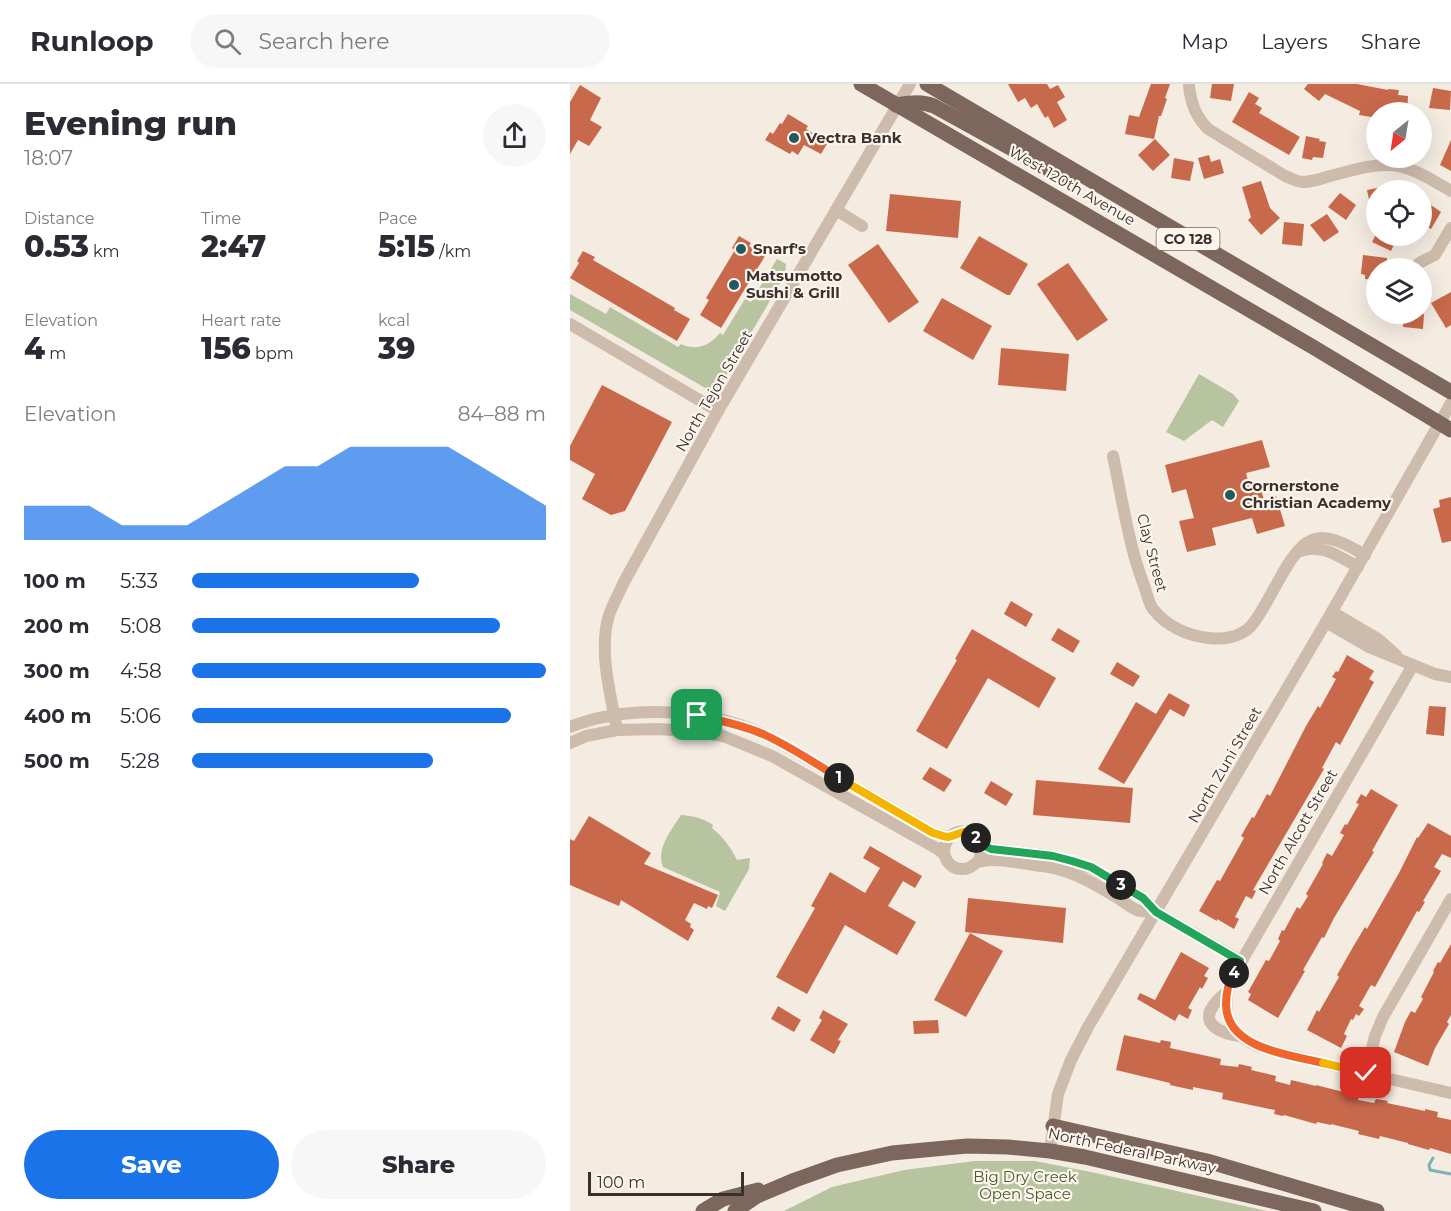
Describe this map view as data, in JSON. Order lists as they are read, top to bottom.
{
  "streets": {
    "main road": ["West 120th Avenue", "CO 128", "North Federal Parkway"],
    "street": [
      "North Tejon Street",
      "Clay Street",
      "North Zuni Street",
      "North Alcott Street"
    ]
  },
  "crossings": [
    ["West 120th Avenue", "North Tejon Street"],
    ["West 120th Avenue", "North Zuni Street"],
    ["Clay Street", "North Zuni Street"],
    ["North Zuni Street", "North Federal Parkway"]
  ],
  "parks": ["Big Dry Creek Open Space"],
  "places": [
    "Vectra Bank",
    "Snarf's",
    "Matsumotto Sushi & Grill",
    "Cornerstone Christian Academy"
  ],
  "scale_bar": "100 m",
  "north": "bottom left",
  "page": {
    "header": "Runloop",
    "search": "Search here",
    "nav": ["Map", "Layers", "Share"],
    "heading": ["Evening run", "18:07"],
    "stats": [
      ["Distance", "0.53 km"],
      ["Time", "2:47"],
      ["Pace", "5:15 /km"],
      ["Elevation", "4 m"],
      ["Heart rate", "156 bpm"],
      ["kcal", "39"]
    ],
    "chart": ["Elevation", "84–88 m"],
    "list": [
      {
        "name": "100 m",
        "note": "5:33"
      },
      {
        "name": "200 m",
        "note": "5:08"
      },
      {
        "name": "300 m",
        "note": "4:58"
      },
      {
        "name": "400 m",
        "note": "5:06"
      },
      {
        "name": "500 m",
        "note": "5:28"
      }
    ],
    "pins": [
      "1",
      "2",
      "3",
      "4"
    ],
    "buttons": ["Save", "Share"],
    "scale": "100 m"
  }
}
